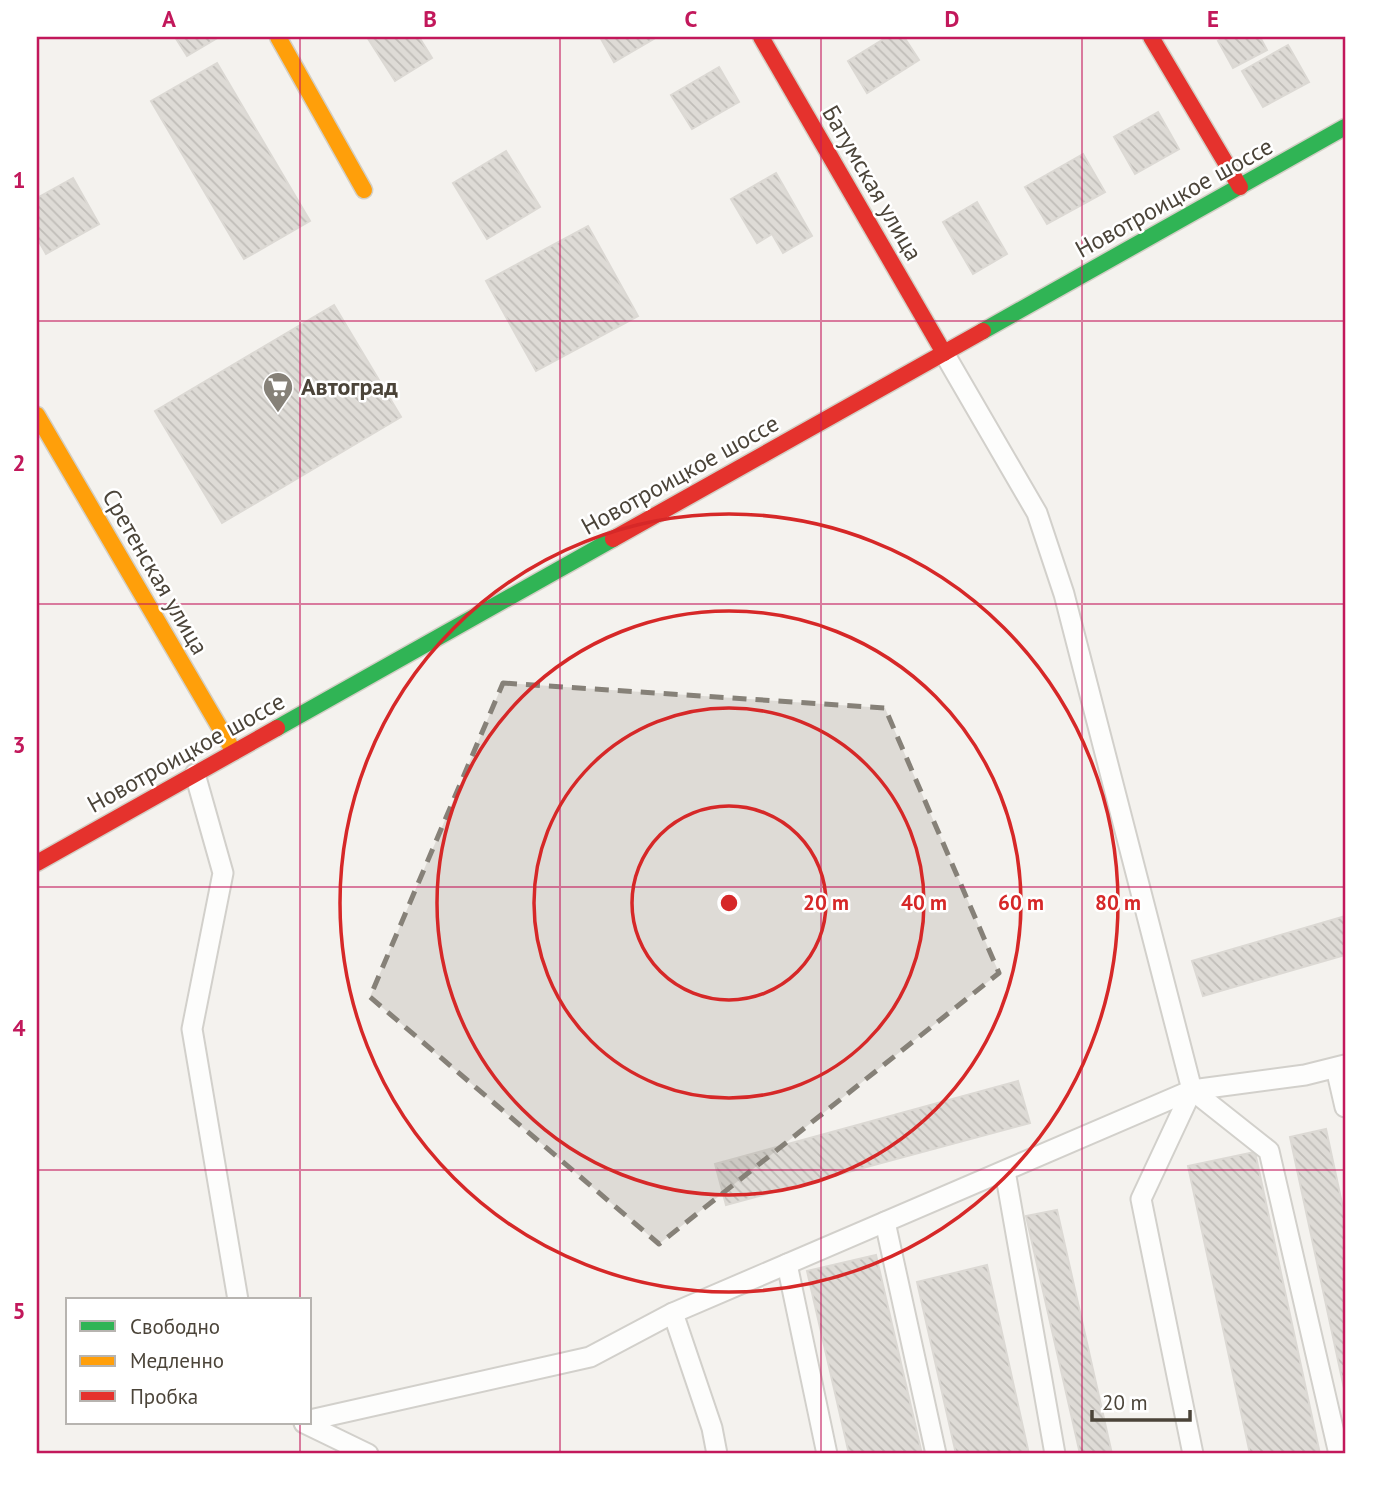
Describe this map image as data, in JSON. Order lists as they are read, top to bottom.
{
  "streets": {
    "main road": ["Батумская улица", "Новотроицкое шоссе", "Сретенская улица"]
  },
  "crossings": [
    ["Батумская улица", "Новотроицкое шоссе"],
    ["Новотроицкое шоссе", "Сретенская улица"]
  ],
  "places": {
    "supermarket": ["Автоград"]
  },
  "legend": ["Свободно", "Медленно", "Пробка"],
  "scale_bar": "20 m",
  "grid": {
    "columns": [
      "A",
      "B",
      "C",
      "D",
      "E"
    ],
    "rows": [
      "1",
      "2",
      "3",
      "4",
      "5"
    ]
  },
  "rings": [
    "20 m",
    "40 m",
    "60 m",
    "80 m"
  ]
}
